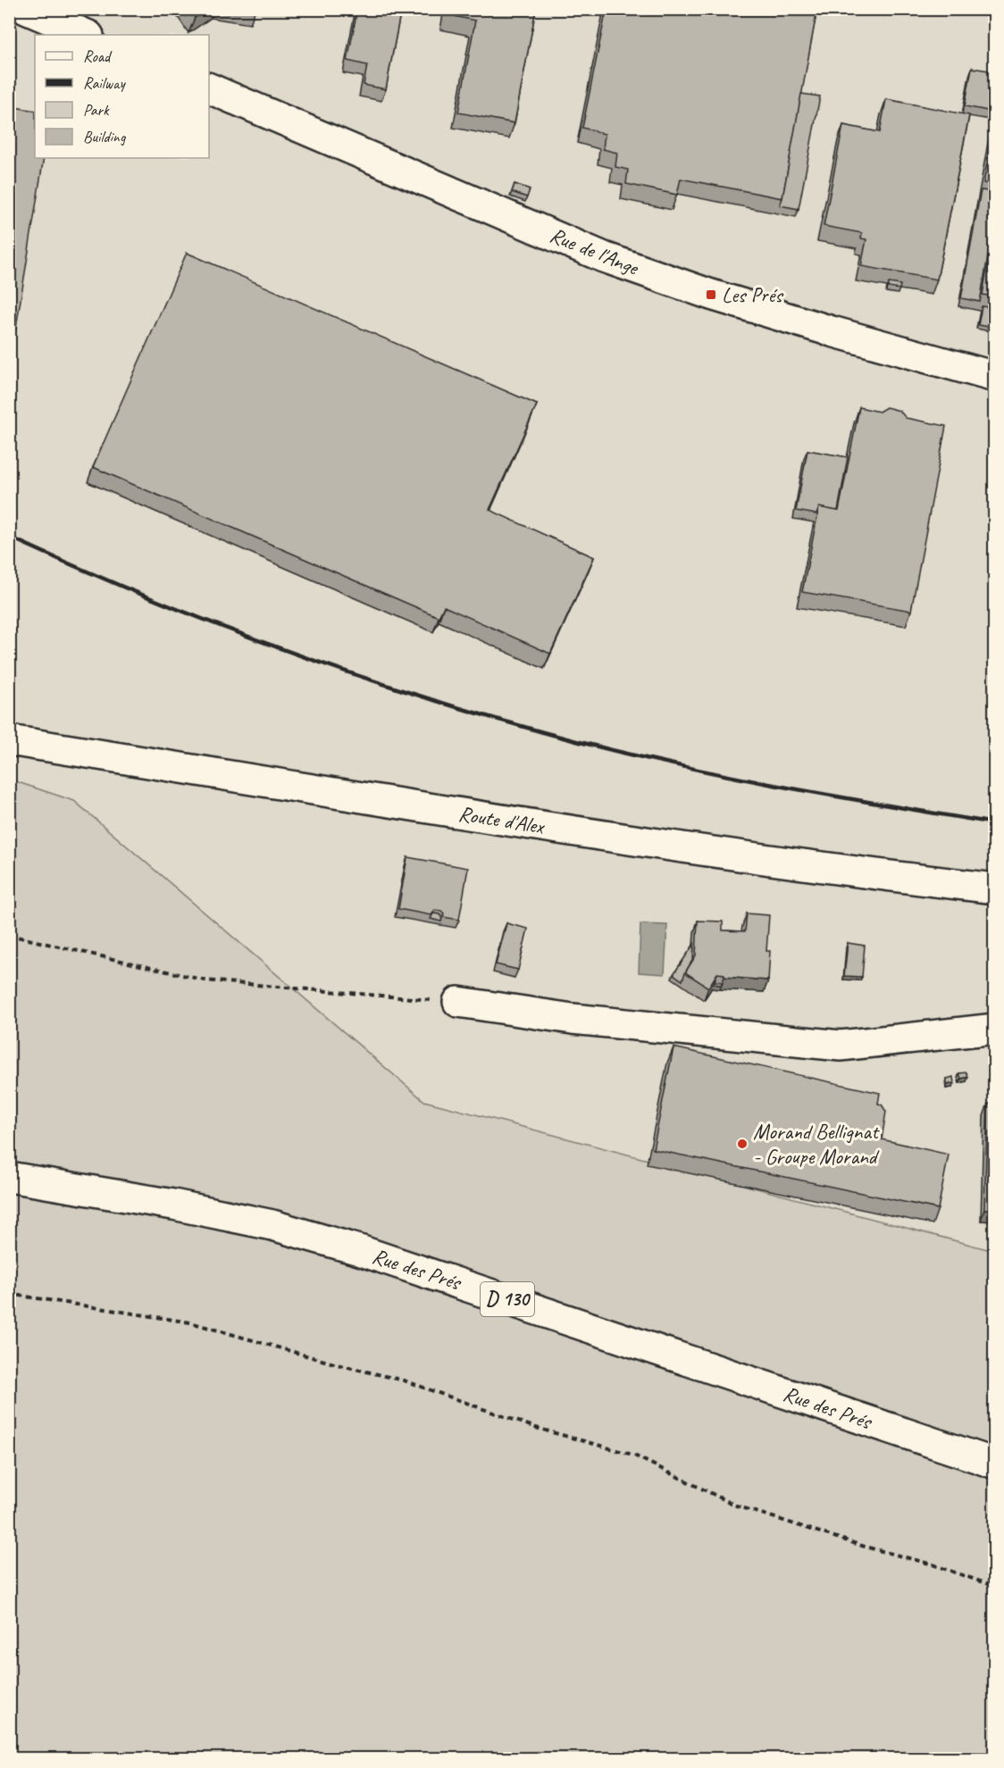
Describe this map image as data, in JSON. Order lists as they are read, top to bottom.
{
  "streets": {
    "street": [
      "Rue de l'Ange",
      "Route d'Alex",
      "Rue des Prés",
      "D 130"
    ]
  },
  "places": {
    "transit": ["Les Prés"],
    "other": ["Morand Bellignat - Groupe Morand"]
  },
  "legend": [
    "Road",
    "Railway",
    "Park",
    "Building"
  ]
}
